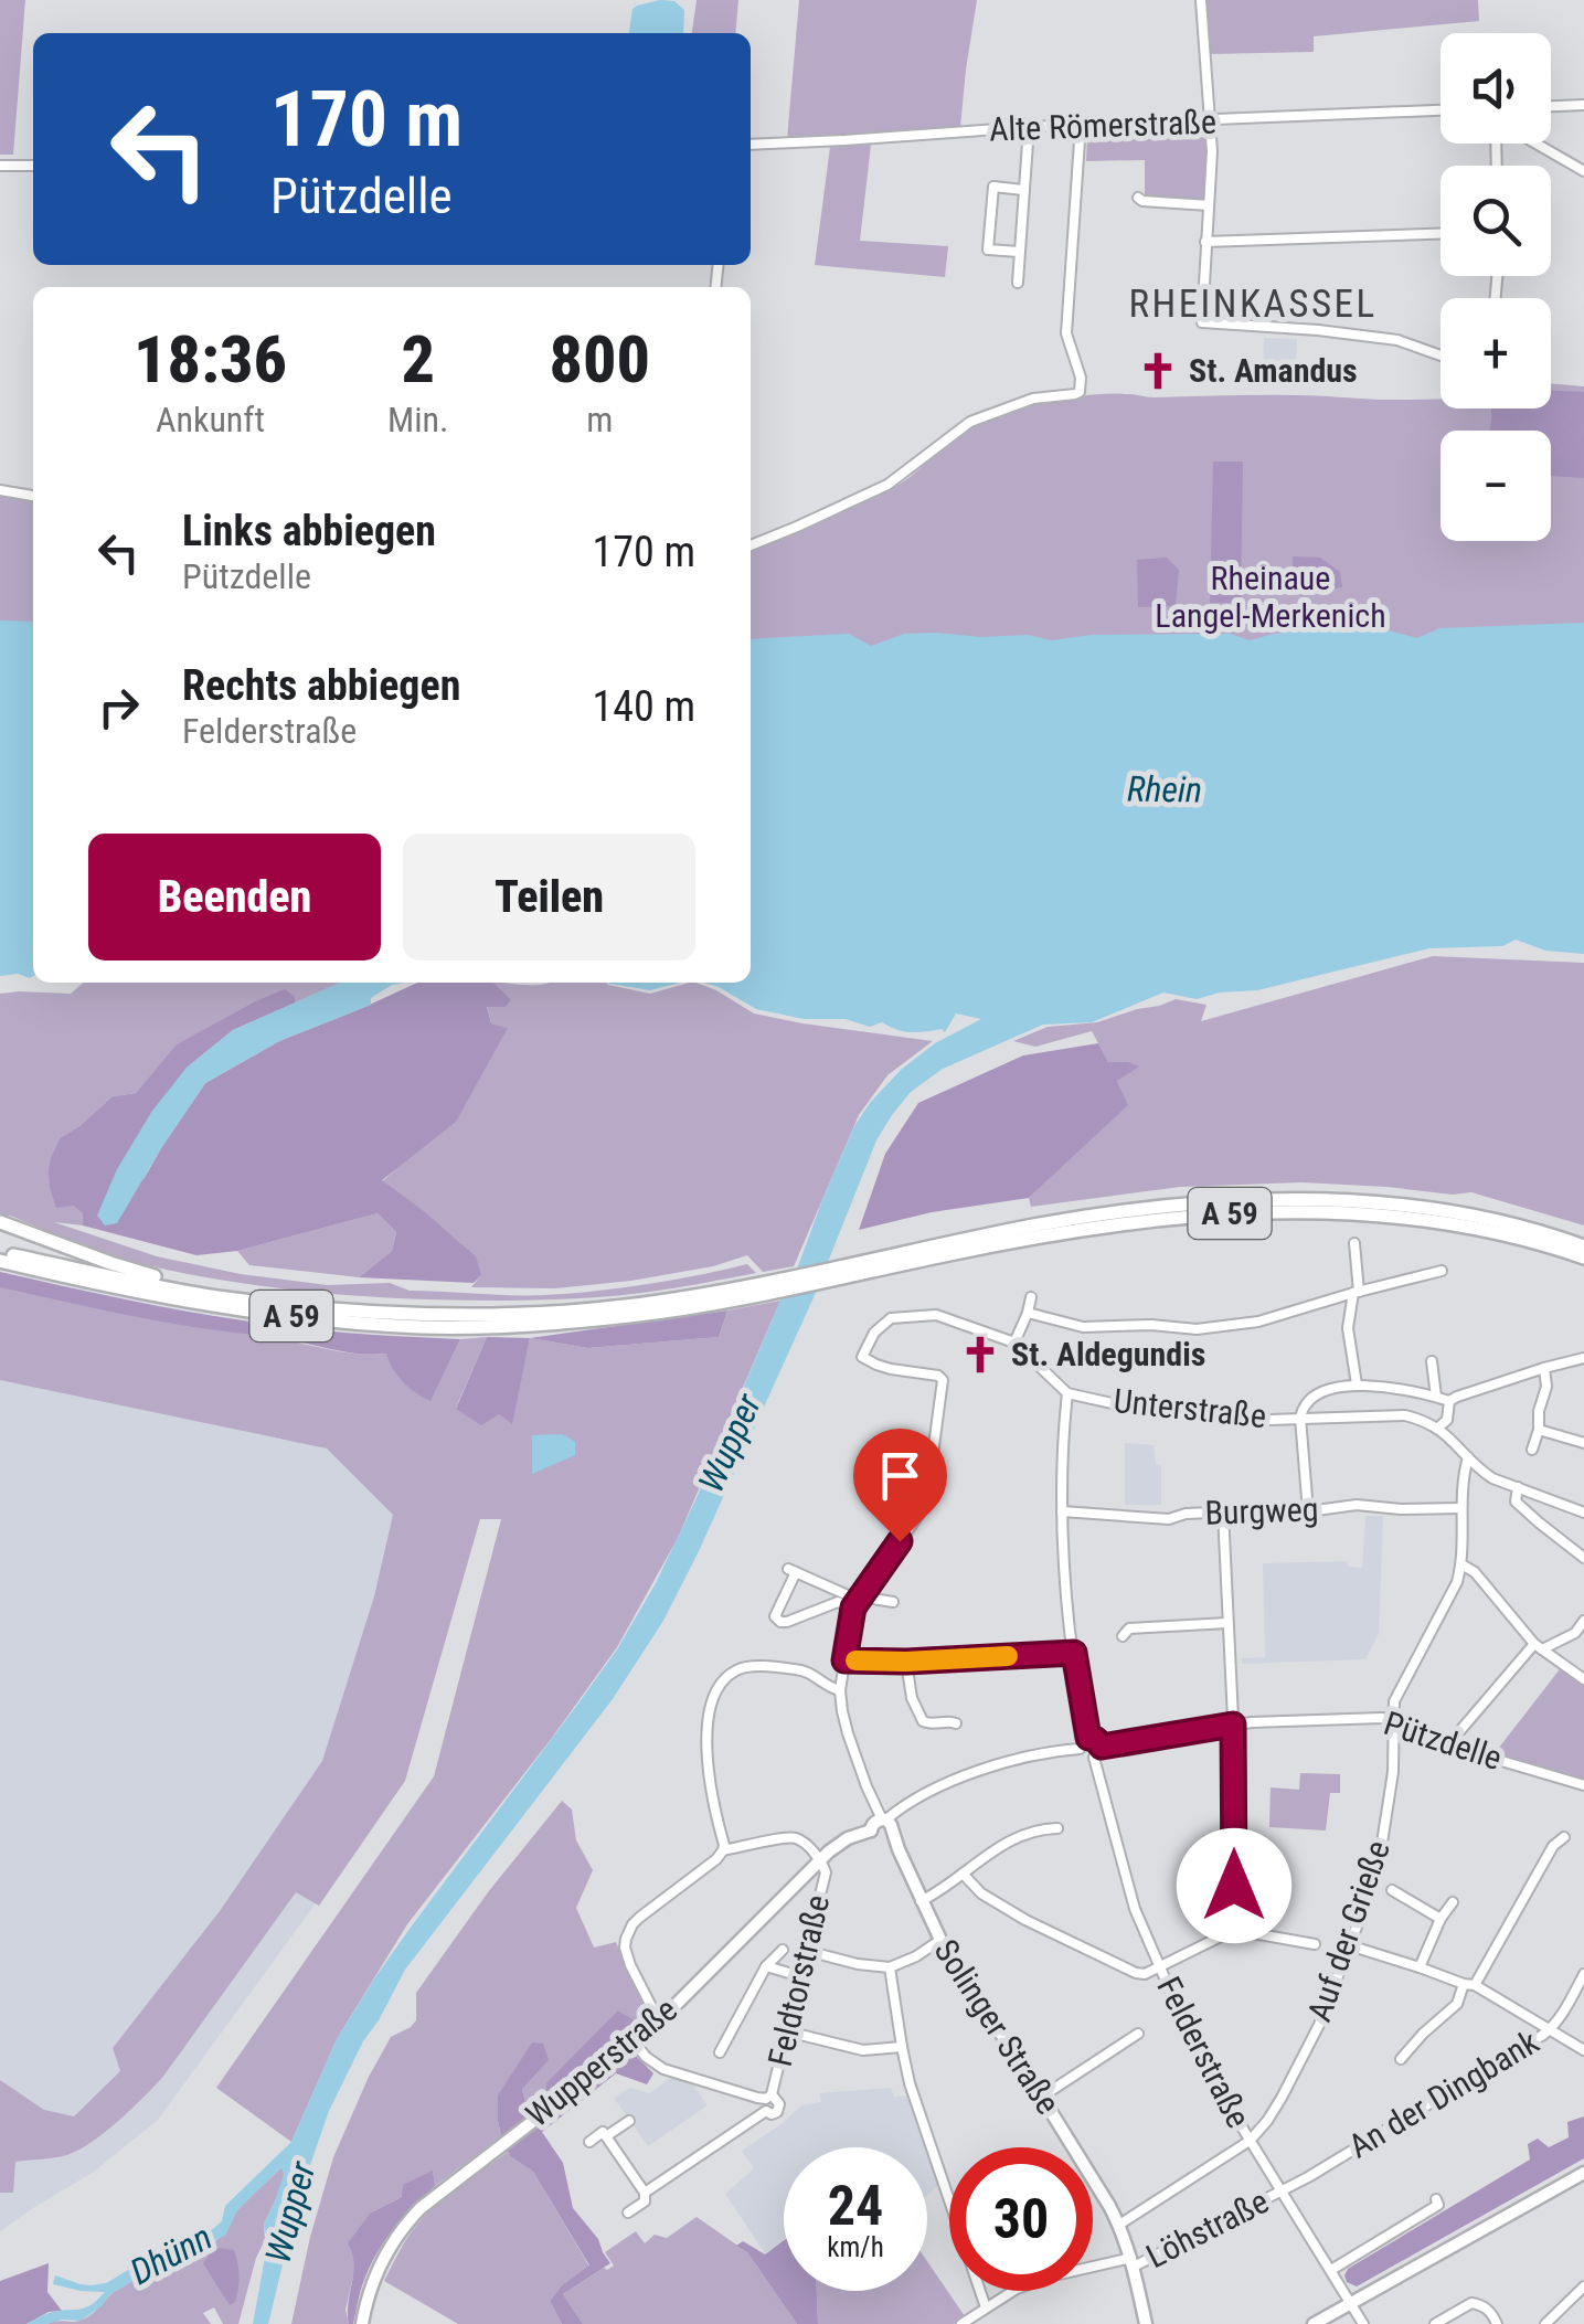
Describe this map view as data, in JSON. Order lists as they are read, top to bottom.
{
  "streets": {
    "highway": ["A 59"],
    "main road": ["Solinger Straße", "Wupperstraße"],
    "street": [
      "Alte Römerstraße",
      "Unterstraße",
      "Burgweg",
      "Pützdelle",
      "Auf der Grieße",
      "Feldtorstraße",
      "Felderstraße",
      "An der Dingbank",
      "Löhstraße"
    ]
  },
  "crossings": [
    ["Burgweg", "Auf der Grieße"],
    ["Pützdelle", "Auf der Grieße"],
    ["Pützdelle", "Felderstraße"],
    ["Pützdelle", "Wupperstraße"],
    ["Auf der Grieße", "Felderstraße"],
    ["Feldtorstraße", "Wupperstraße"],
    ["Solinger Straße", "Wupperstraße"],
    ["Solinger Straße", "Löhstraße"],
    ["Felderstraße", "Wupperstraße"],
    ["Felderstraße", "An der Dingbank"],
    ["Felderstraße", "Löhstraße"],
    ["An der Dingbank", "Löhstraße"]
  ],
  "districts": ["RHEINKASSEL"],
  "water": ["Rhein", "Wupper", "Dhünn"],
  "parks": ["Rheinaue Langel-Merkenich"],
  "places": {
    "church": ["St. Amandus", "St. Aldegundis"]
  },
  "page": {
    "map_buttons": ["+", "−"],
    "turn": ["170 m", "Pützdelle"],
    "eta": [
      "18:36",
      "Ankunft",
      "2",
      "Min.",
      "800",
      "m"
    ],
    "list": [
      {
        "name": "Links abbiegen",
        "note": "Pützdelle",
        "value": "170 m"
      },
      {
        "name": "Rechts abbiegen",
        "note": "Felderstraße",
        "value": "140 m"
      }
    ],
    "buttons": ["Beenden", "Teilen"],
    "speed": "24 km/h",
    "limit": "30"
  }
}
